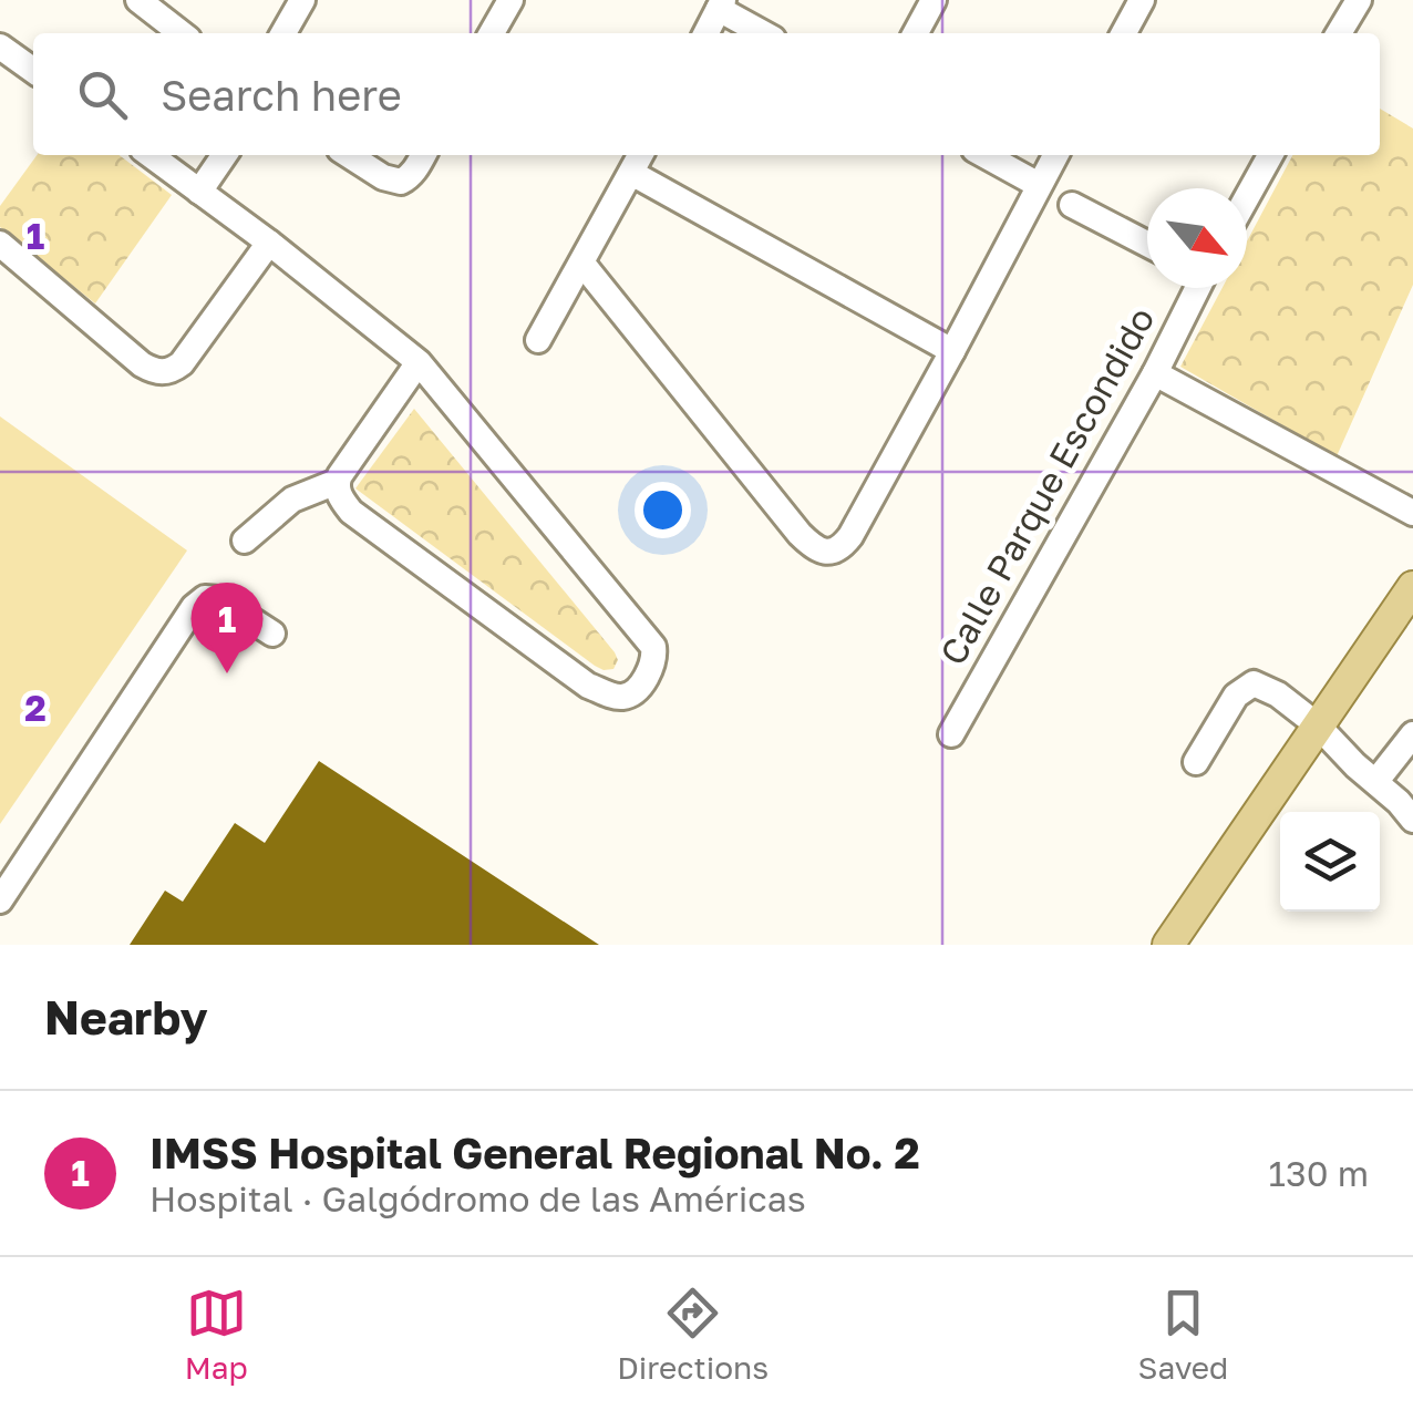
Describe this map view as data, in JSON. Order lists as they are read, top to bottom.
{
  "streets": {
    "street": ["Calle Parque Escondido"]
  },
  "north": "bottom right",
  "page": {
    "search": "Search here",
    "pins": "1",
    "heading": "Nearby",
    "list": [
      {
        "mark": "1",
        "name": "IMSS Hospital General Regional No. 2",
        "note": "Hospital · Galgódromo de las Américas",
        "value": "130 m"
      }
    ],
    "nav": ["Map", "Directions", "Saved"]
  },
  "grid": {
    "rows": ["1", "2"]
  }
}
